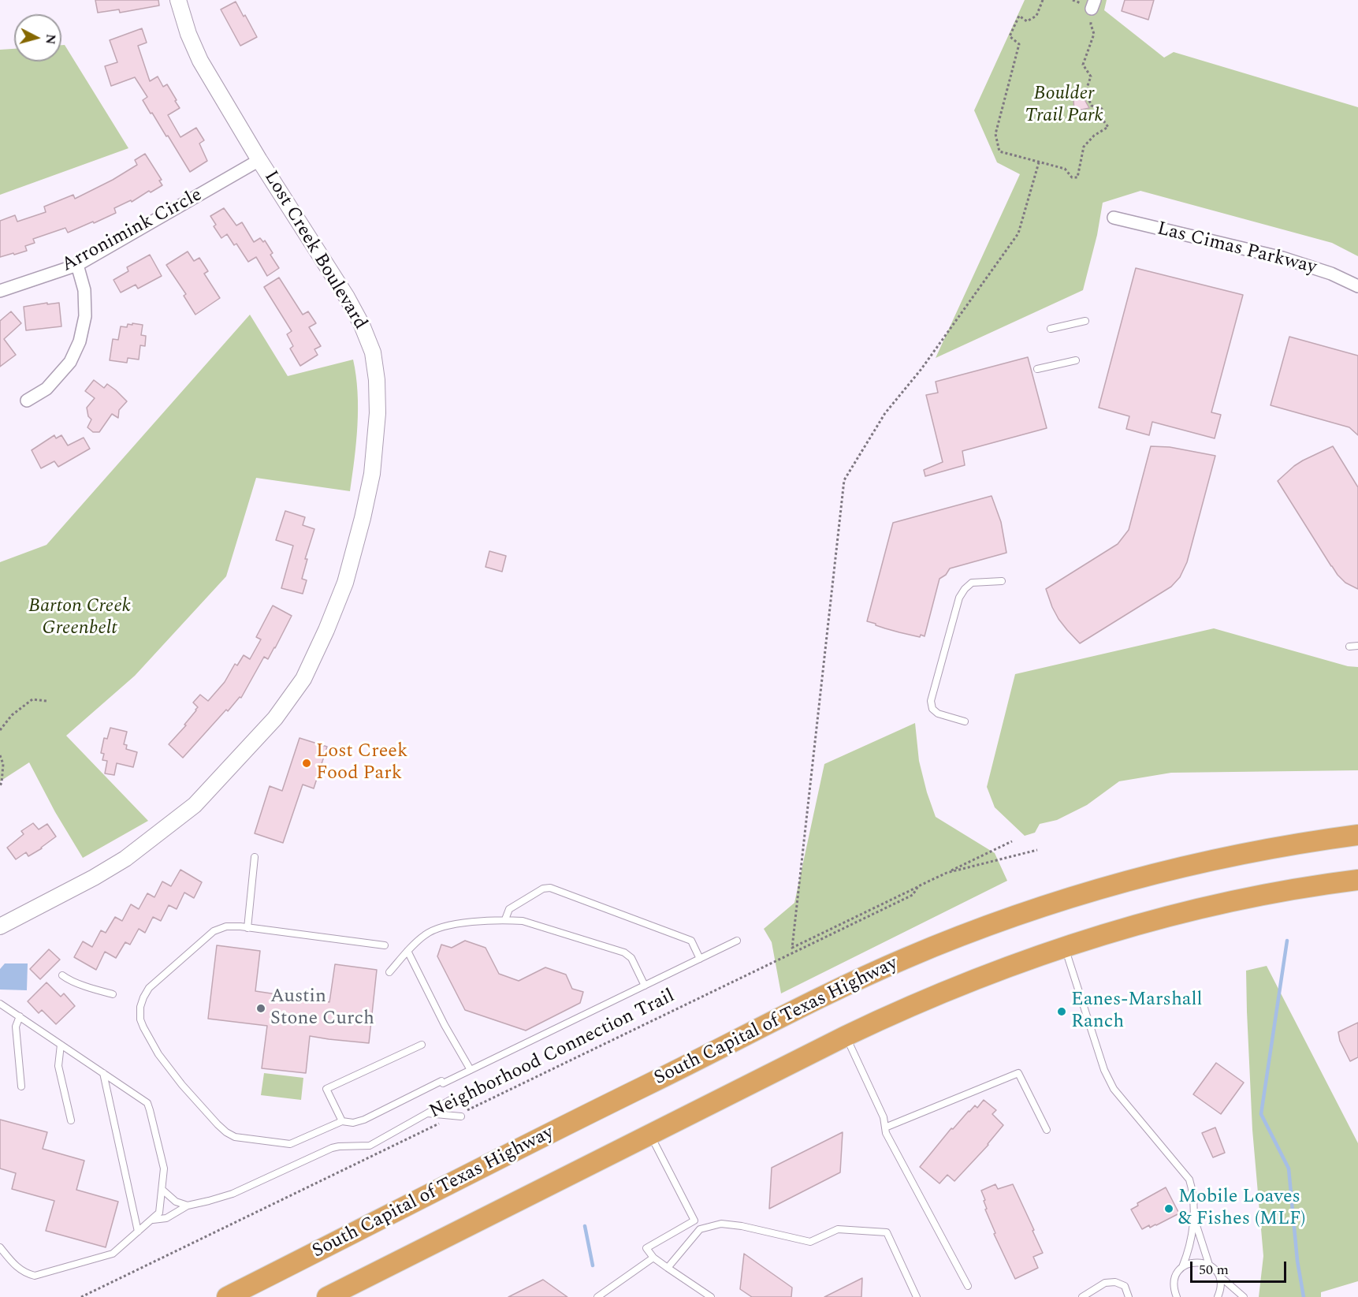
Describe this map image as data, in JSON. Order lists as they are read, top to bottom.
{
  "streets": {
    "highway": ["South Capital of Texas Highway"],
    "street": ["Arronimink Circle", "Las Cimas Parkway", "Lost Creek Boulevard"],
    "path": ["Neighborhood Connection Trail"]
  },
  "crossings": [
    ["Arronimink Circle", "Lost Creek Boulevard"]
  ],
  "parks": ["Boulder Trail Park", "Barton Creek Greenbelt"],
  "places": [
    "Lost Creek Food Park",
    "Austin Stone Curch",
    "Eanes-Marshall Ranch",
    "Mobile Loaves & Fishes (MLF)"
  ],
  "scale_bar": "50 m",
  "north": "right"
}
